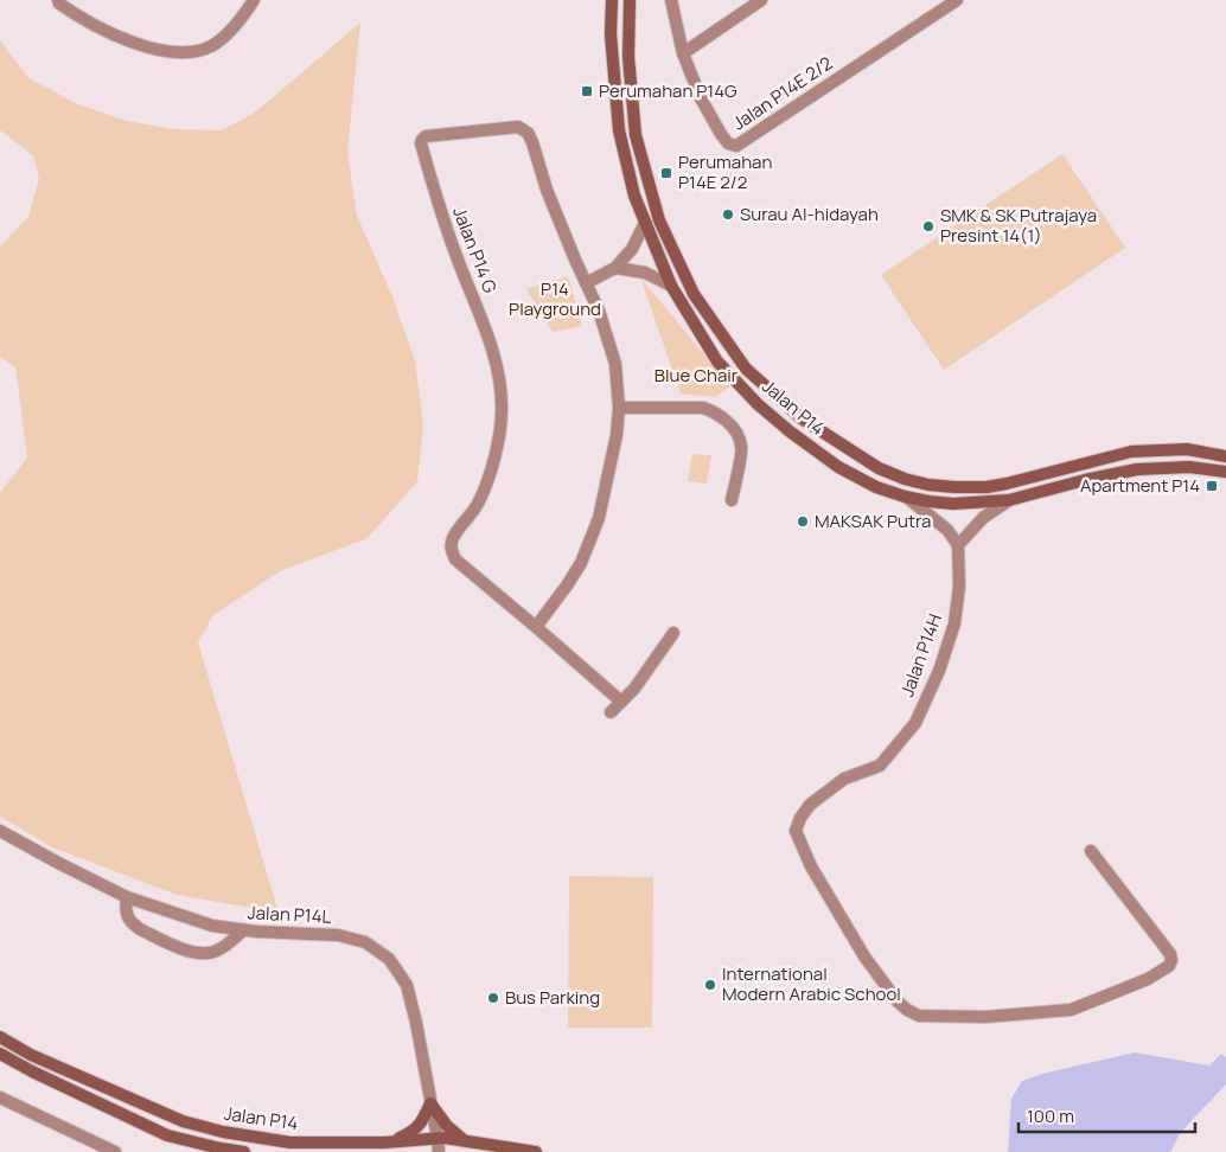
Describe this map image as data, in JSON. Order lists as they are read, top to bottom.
{
  "streets": {
    "main road": ["Jalan P14"],
    "street": [
      "Jalan P14E 2/2",
      "Jalan P14 G",
      "Jalan P14H",
      "Jalan P14L"
    ]
  },
  "crossings": [
    ["Jalan P14", "Jalan P14L"]
  ],
  "parks": ["P14 Playground", "Blue Chair"],
  "places": {
    "transit": ["Perumahan P14G", "Perumahan P14E 2/2", "Apartment P14"],
    "other": [
      "Surau Al-hidayah",
      "SMK & SK Putrajaya Presint 14(1)",
      "MAKSAK Putra",
      "International Modern Arabic School",
      "Bus Parking"
    ]
  },
  "scale_bar": "100 m"
}
